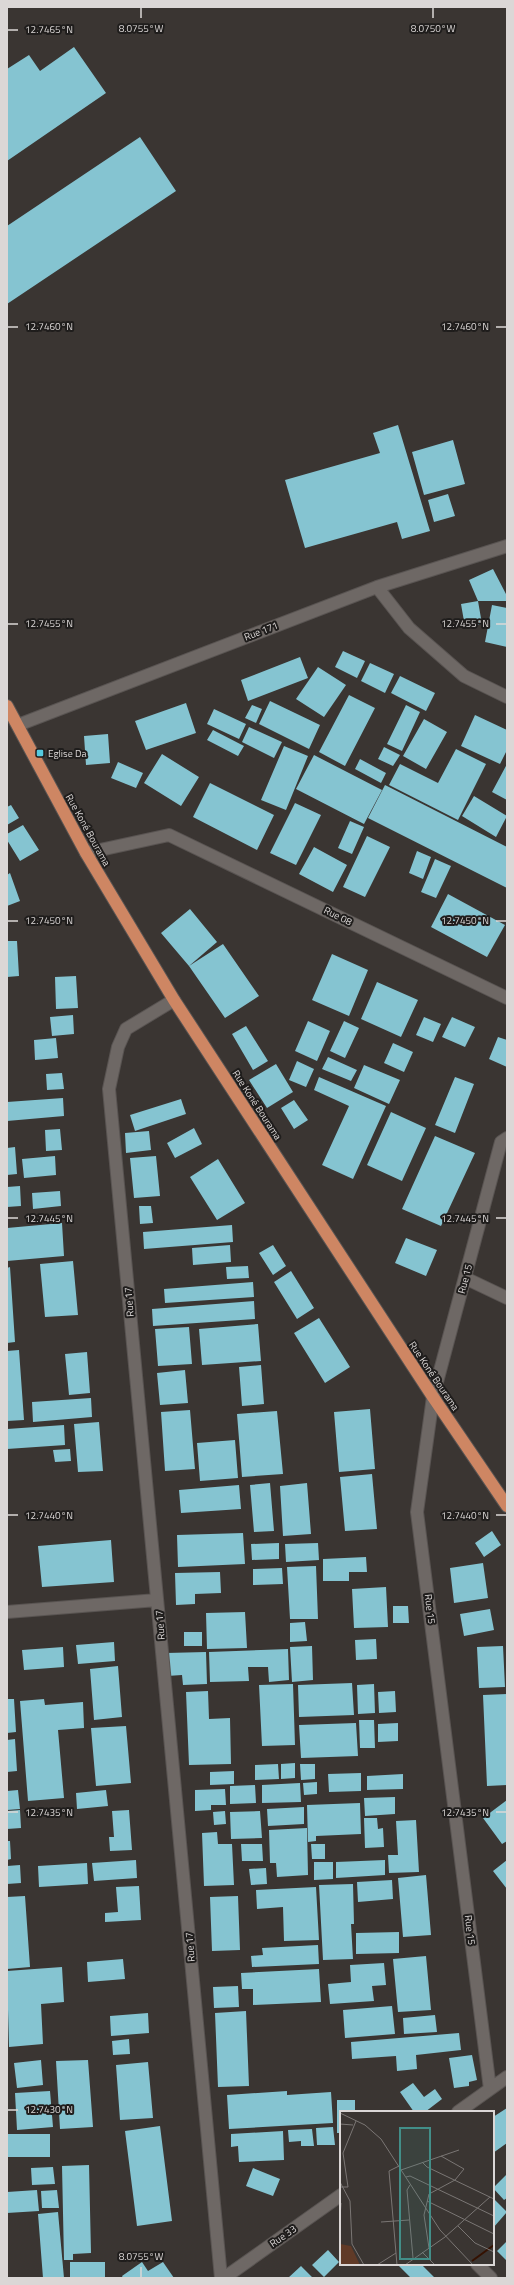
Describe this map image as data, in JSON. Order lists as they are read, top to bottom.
{
  "streets": {
    "highway": ["Rue Koné Bourama"],
    "street": [
      "Rue 171",
      "Rue 08",
      "Rue 15",
      "Rue 17",
      "Rue 33"
    ]
  },
  "crossings": [
    ["Rue 171", "Rue Koné Bourama"],
    ["Rue Koné Bourama", "Rue 08"],
    ["Rue Koné Bourama", "Rue 15"],
    ["Rue Koné Bourama", "Rue 17"]
  ],
  "places": {
    "transit": ["Eglise Da"]
  },
  "coordinates": [
    "8.0755°W",
    "8.0750°W",
    "12.7465°N",
    "12.7460°N",
    "12.7455°N",
    "12.7450°N",
    "12.7445°N",
    "12.7440°N",
    "12.7435°N",
    "12.7430°N"
  ]
}
